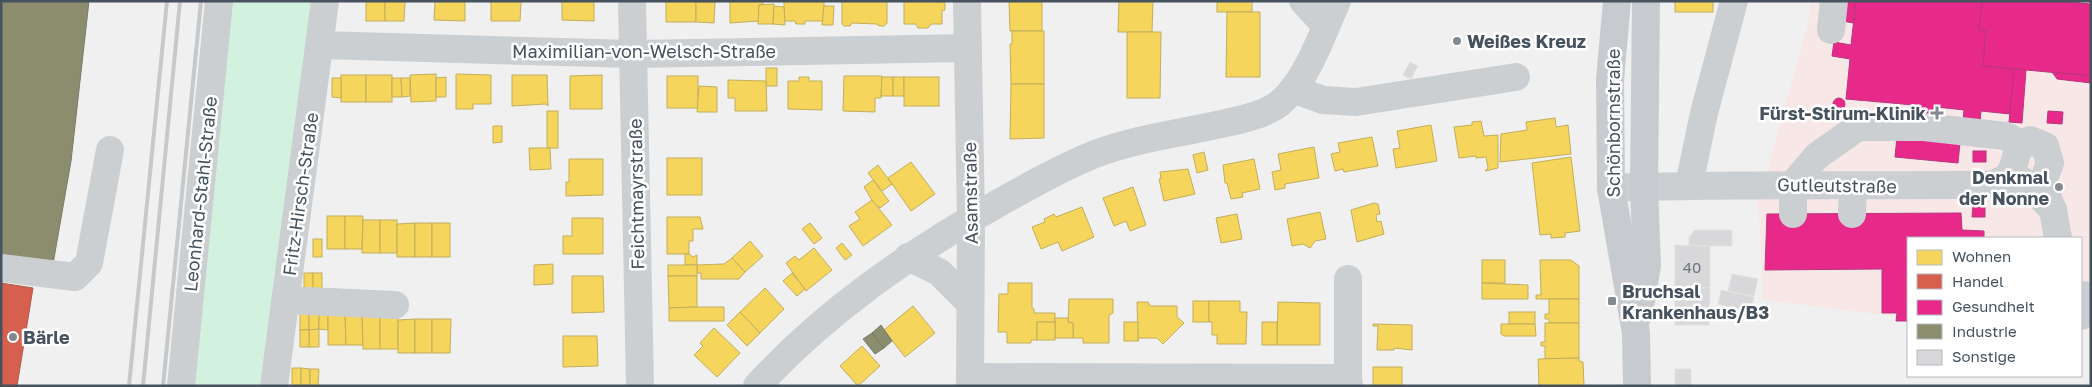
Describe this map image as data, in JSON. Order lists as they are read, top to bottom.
{
  "streets": {
    "main road": ["Schönbornstraße"],
    "street": [
      "Maximilian-von-Welsch-Straße",
      "Gutleutstraße",
      "Asamstraße",
      "Leonhard-Stahl-Straße",
      "Fritz-Hirsch-Straße",
      "Feichtmayrstraße"
    ]
  },
  "crossings": [
    ["Maximilian-von-Welsch-Straße", "Asamstraße"],
    ["Maximilian-von-Welsch-Straße", "Fritz-Hirsch-Straße"],
    ["Maximilian-von-Welsch-Straße", "Feichtmayrstraße"],
    ["Schönbornstraße", "Gutleutstraße"]
  ],
  "places": {
    "other": ["Weißes Kreuz", "Denkmal der Nonne", "Bärle"],
    "health": ["Fürst-Stirum-Klinik"],
    "transit": ["Bruchsal Krankenhaus/B3"]
  },
  "house_numbers": ["40"],
  "legend": [
    "Wohnen",
    "Handel",
    "Gesundheit",
    "Industrie",
    "Sonstige"
  ]
}
